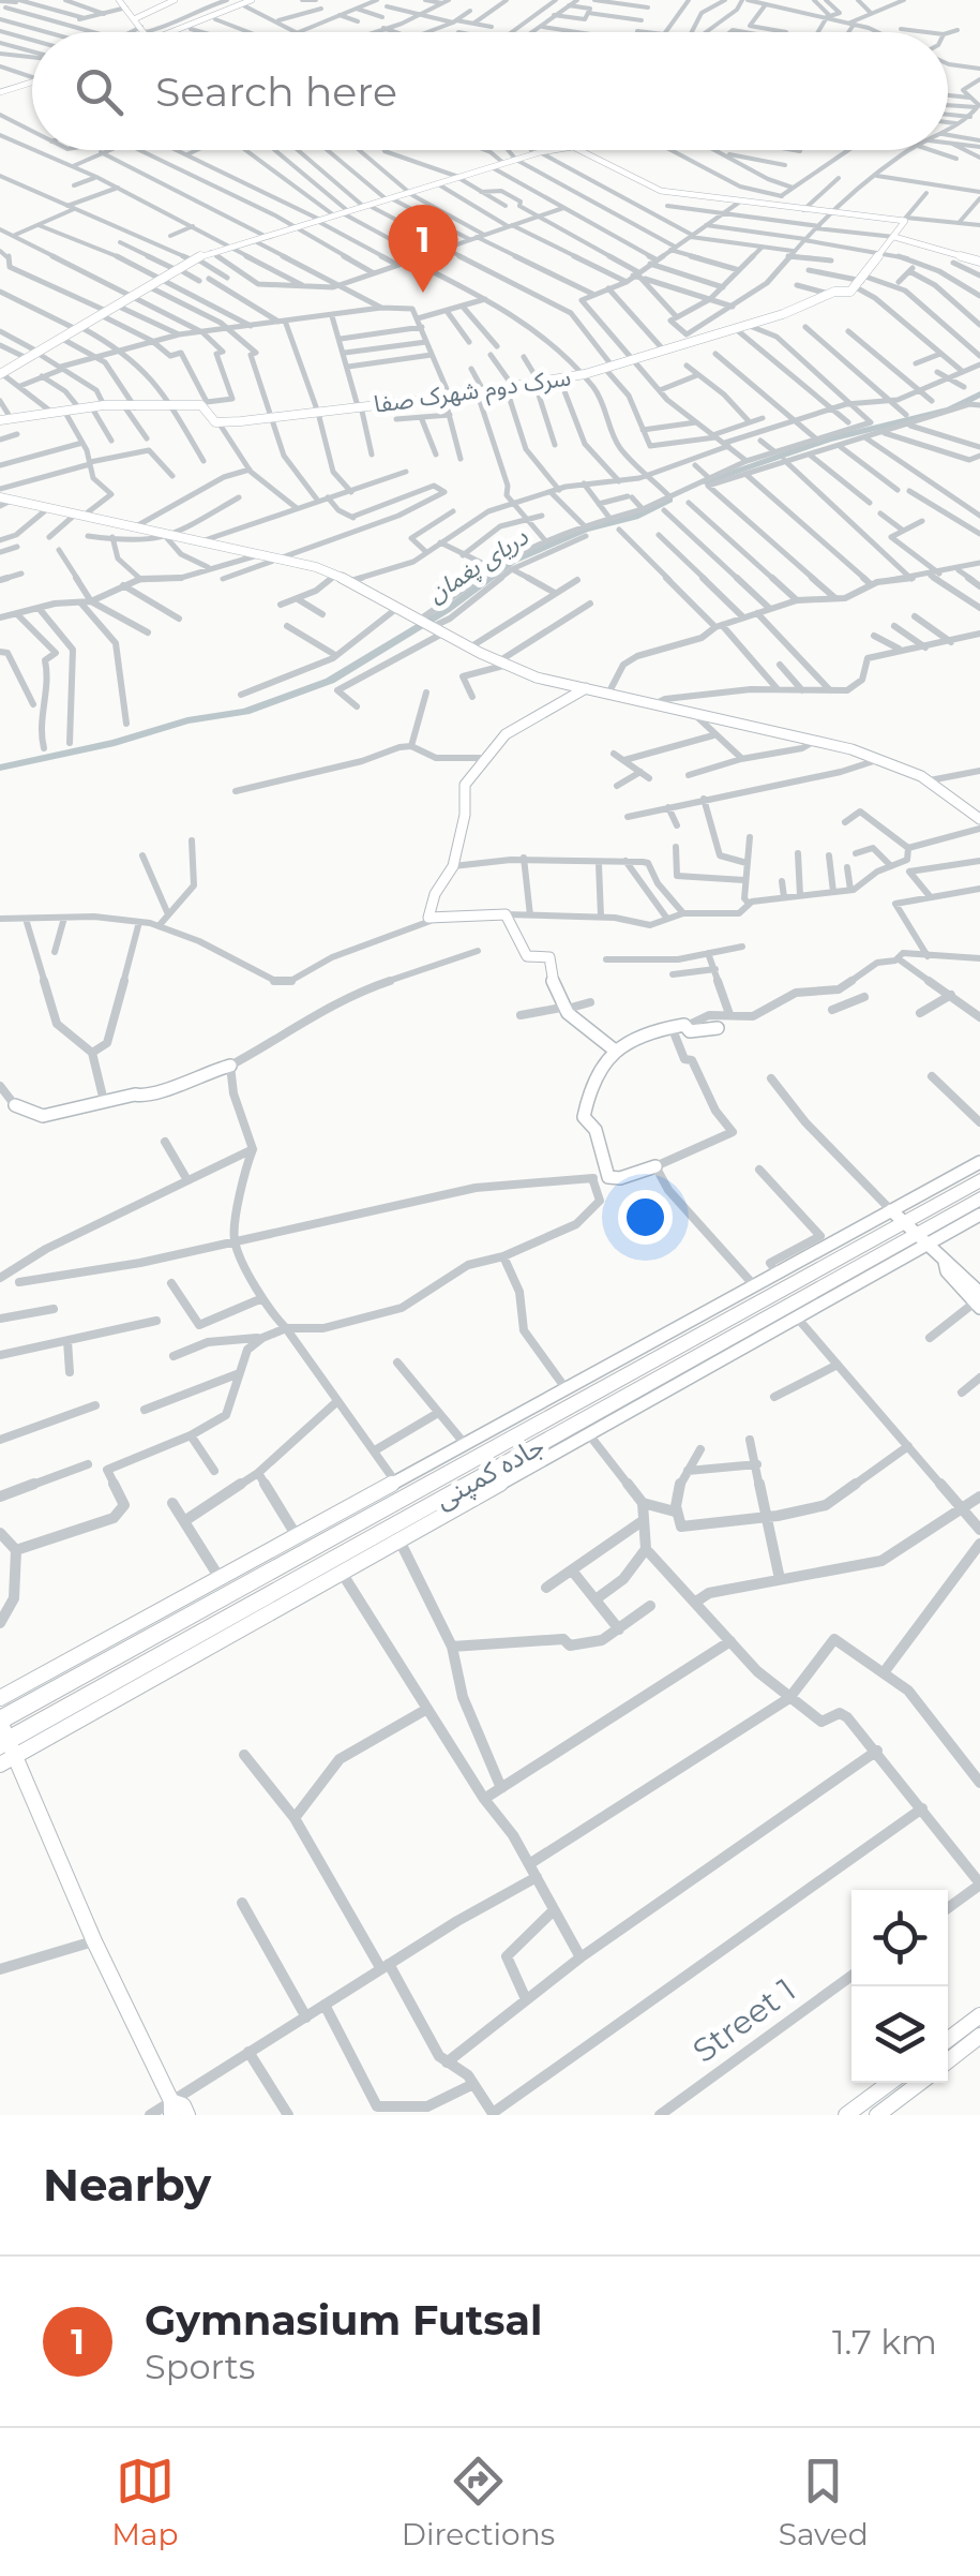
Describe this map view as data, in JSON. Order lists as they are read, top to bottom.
{
  "streets": {
    "highway": ["جاده کمپنی"],
    "street": ["سرک دوم شهرک صفا", "Street 1"]
  },
  "water": ["دریای پغمان"],
  "page": {
    "search": "Search here",
    "pins": "1",
    "heading": "Nearby",
    "list": [
      {
        "mark": "1",
        "name": "Gymnasium Futsal",
        "note": "Sports",
        "value": "1.7 km"
      }
    ],
    "nav": ["Map", "Directions", "Saved"]
  }
}
